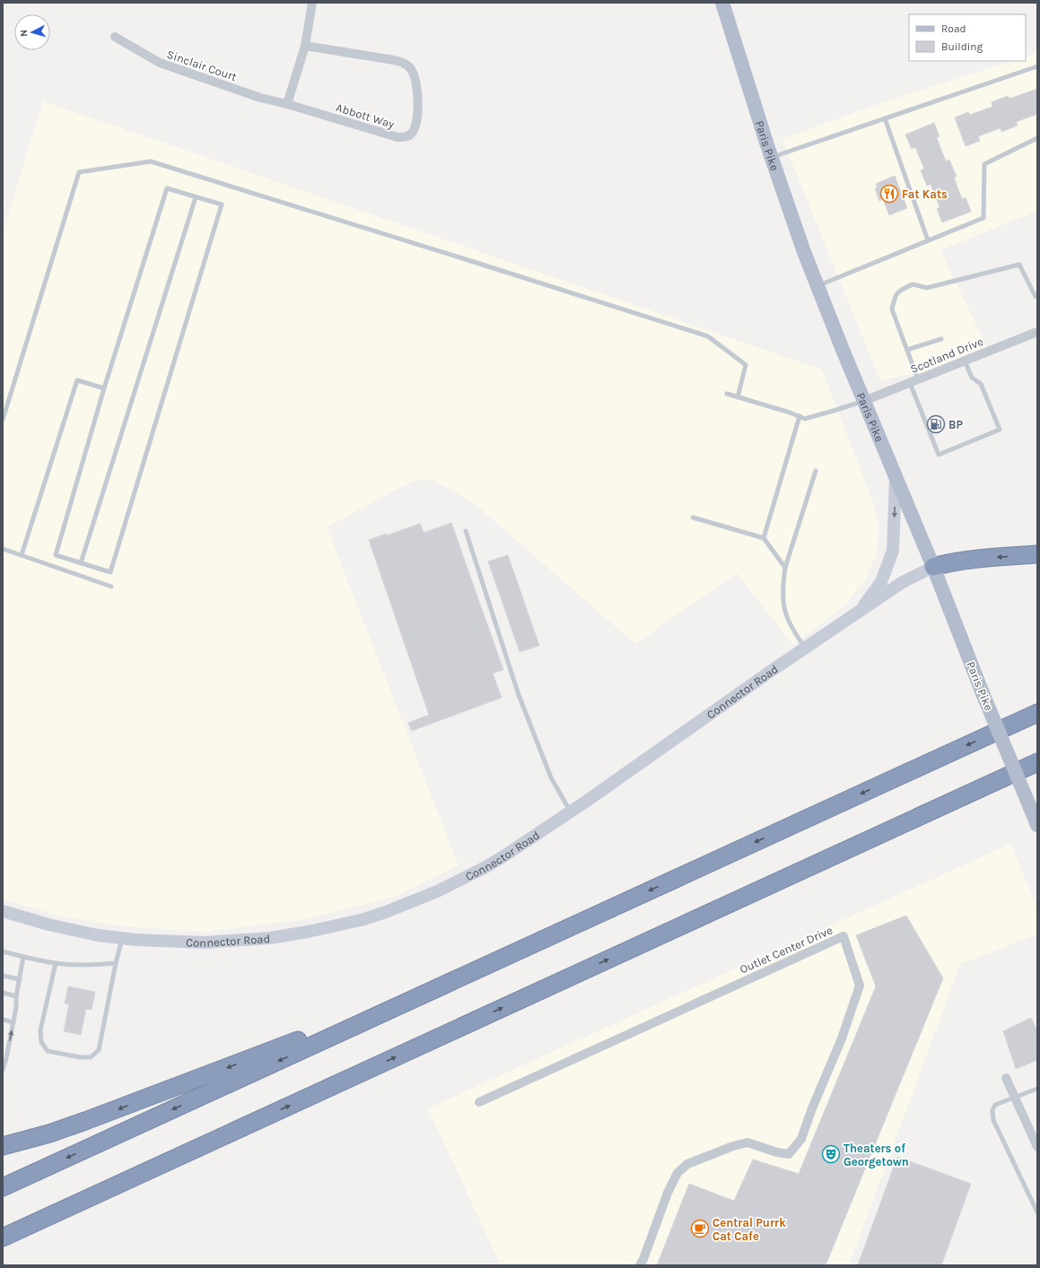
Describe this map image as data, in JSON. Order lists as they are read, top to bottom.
{
  "streets": {
    "main road": ["Paris Pike", "Connector Road"],
    "street": [
      "Sinclair Court",
      "Abbott Way",
      "Scotland Drive",
      "Outlet Center Drive"
    ]
  },
  "crossings": [
    ["Sinclair Court", "Abbott Way"],
    ["Paris Pike", "Scotland Drive"],
    ["Paris Pike", "Connector Road"]
  ],
  "places": {
    "restaurant": ["Fat Kats"],
    "fuel station": ["BP"],
    "theatre": ["Theaters of Georgetown"],
    "cafe": ["Central Purrk Cat Cafe"]
  },
  "legend": ["Road", "Building"],
  "north": "left"
}
